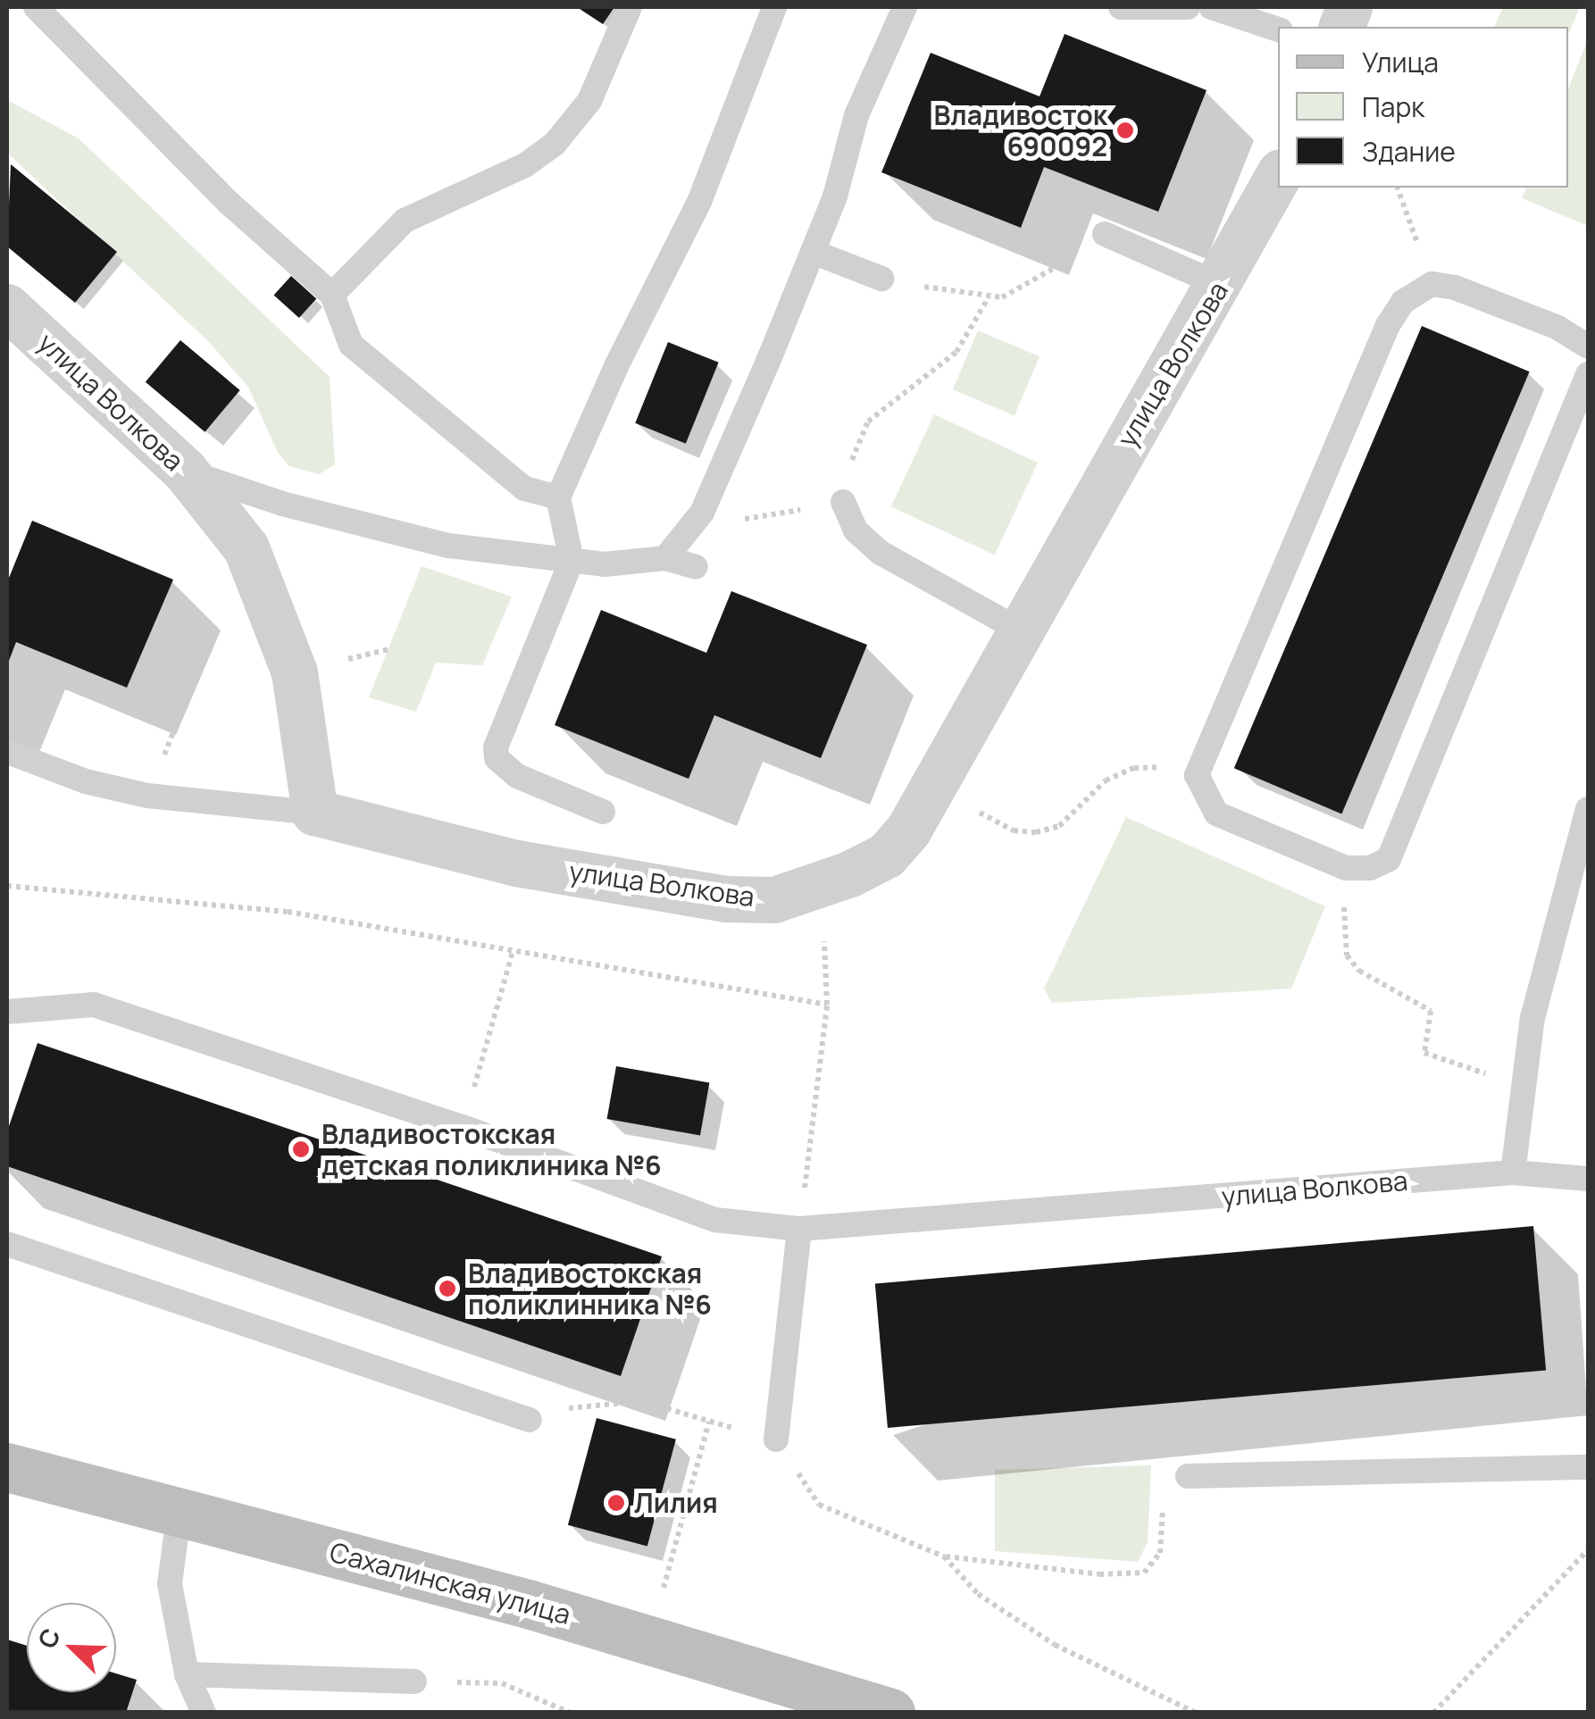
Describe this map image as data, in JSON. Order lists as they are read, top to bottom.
{
  "streets": {
    "main road": ["Сахалинская улица"],
    "street": ["улица Волкова"]
  },
  "places": [
    "Владивосток 690092",
    "Владивостокская детская поликлиника №6",
    "Владивостокская поликлинника №6",
    "Лилия"
  ],
  "legend": ["Улица", "Парк", "Здание"],
  "north": "top left"
}
